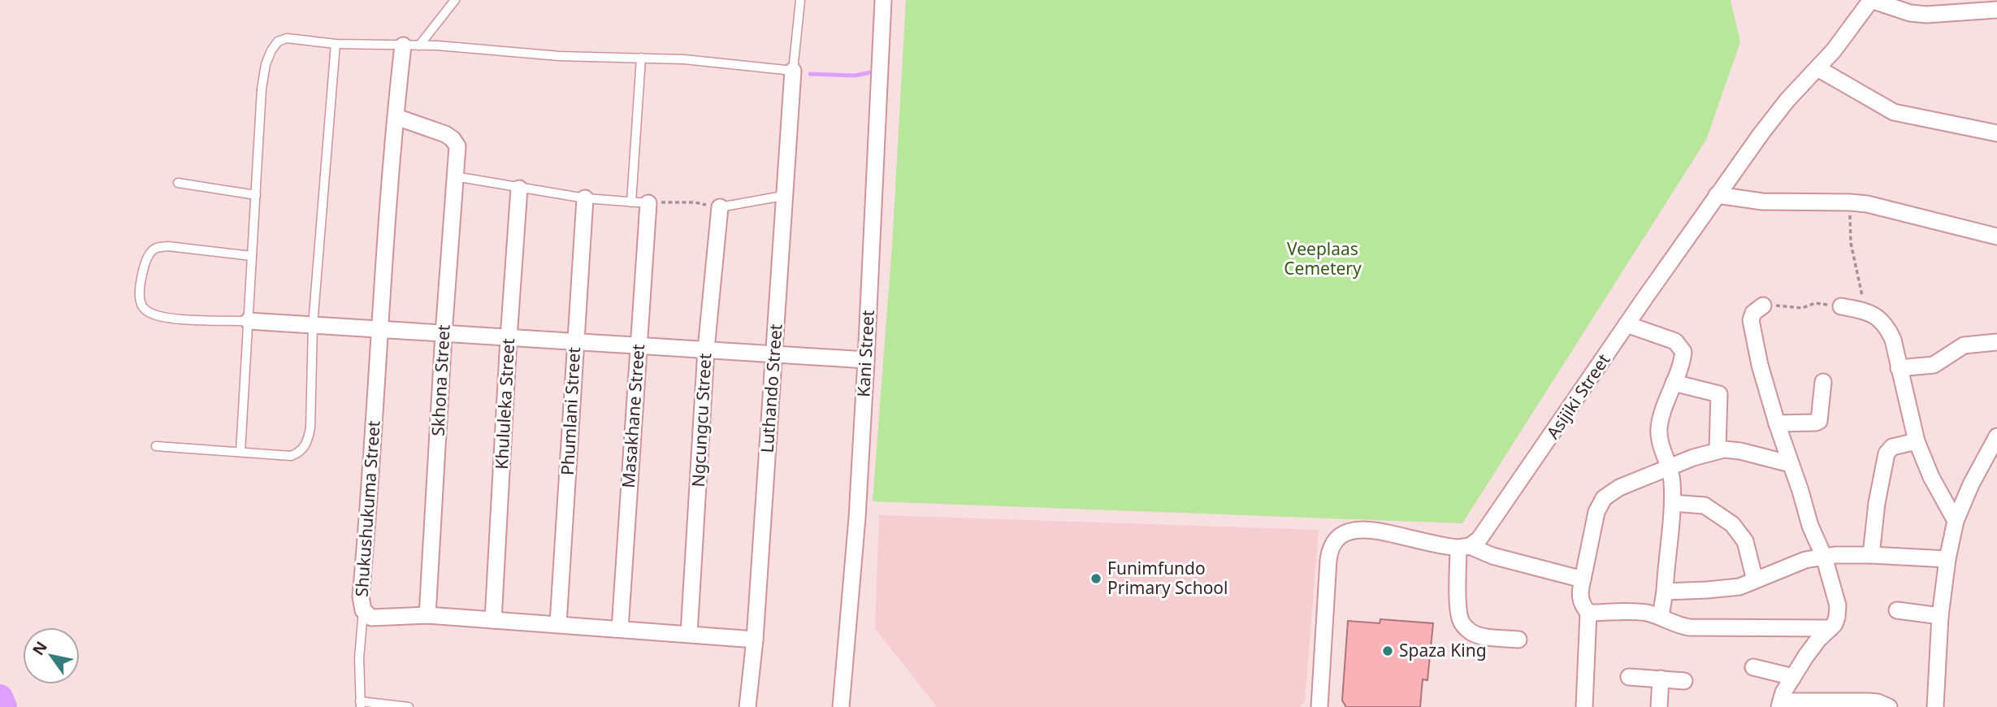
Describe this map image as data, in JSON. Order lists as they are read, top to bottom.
{
  "streets": {
    "street": [
      "Kani Street",
      "Skhona Street",
      "Luthando Street",
      "Asijiki Street",
      "Khululeka Street",
      "Phumlani Street",
      "Masakhane Street",
      "Ngcungcu Street",
      "Shukushukuma Street"
    ]
  },
  "crossings": [
    ["Skhona Street", "Shukushukuma Street"],
    ["Luthando Street", "Shukushukuma Street"],
    ["Khululeka Street", "Shukushukuma Street"],
    ["Phumlani Street", "Shukushukuma Street"],
    ["Masakhane Street", "Shukushukuma Street"],
    ["Ngcungcu Street", "Shukushukuma Street"]
  ],
  "parks": ["Veeplaas Cemetery"],
  "places": ["Funimfundo Primary School", "Spaza King"],
  "north": "top left"
}
